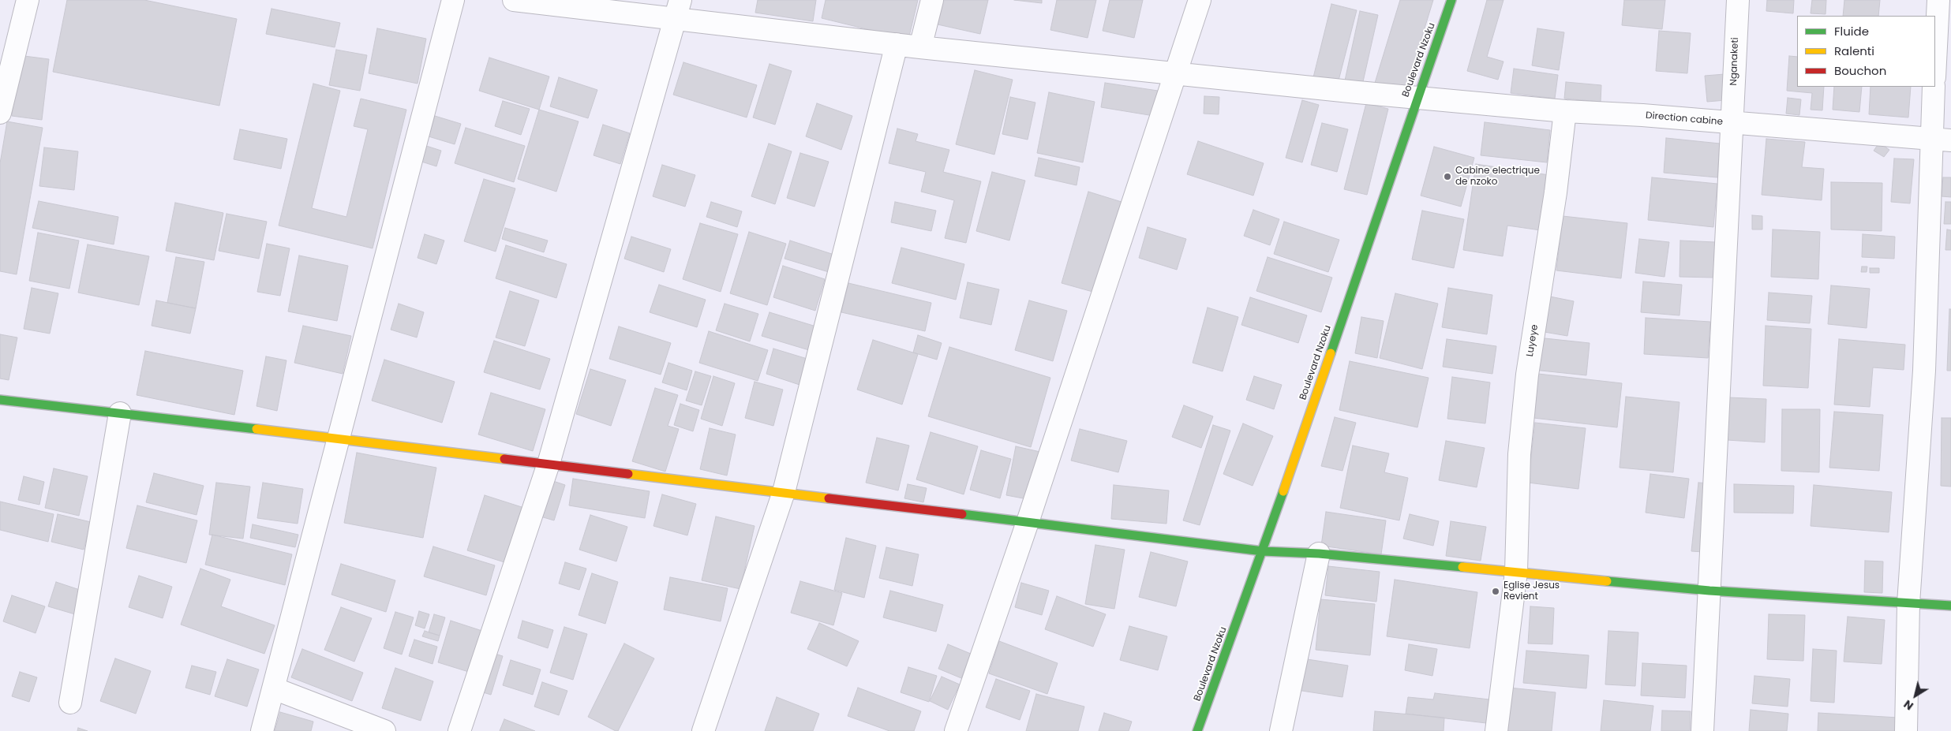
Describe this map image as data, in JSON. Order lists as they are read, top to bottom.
{
  "streets": {
    "street": [
      "Boulevard Nzoku",
      "Nganaketi",
      "Direction cabine",
      "Luyeye"
    ]
  },
  "crossings": [
    ["Boulevard Nzoku", "Direction cabine"],
    ["Nganaketi", "Direction cabine"],
    ["Direction cabine", "Luyeye"]
  ],
  "places": ["Cabine electrique de nzoko", "Eglise Jesus Revient"],
  "legend": ["Fluide", "Ralenti", "Bouchon"],
  "north": "bottom left"
}
